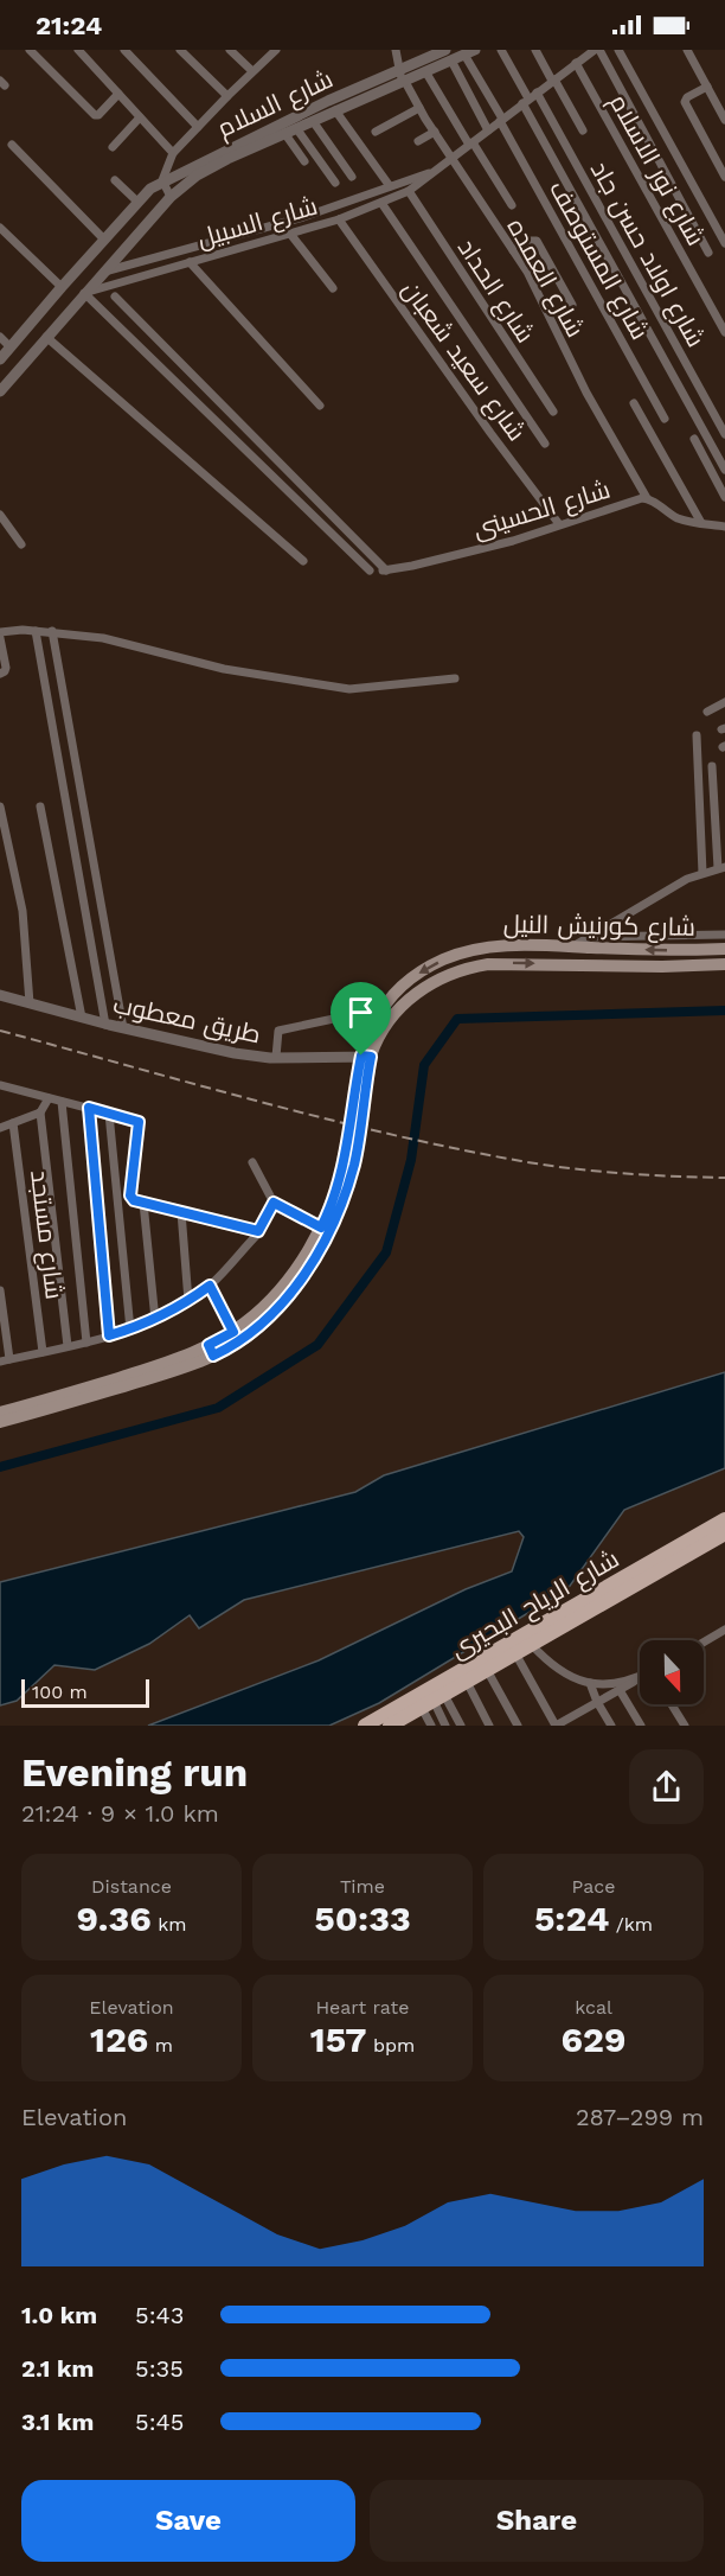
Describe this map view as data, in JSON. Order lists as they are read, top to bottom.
{
  "streets": {
    "main road": ["شارع كورنيش النيل", "شارع الرياح البحيرى"],
    "street": [
      "شارع السلام",
      "شارع نور الاسلام",
      "شارع السبيل",
      "شارع اولاد حسن جاد",
      "شارع المستوصف",
      "شارع العمده",
      "شارع الحداد",
      "شارع سعيد شعبان",
      "شارع الحسينى",
      "طريق معطوب",
      "شارع مستجد"
    ]
  },
  "crossings": [
    ["شارع السلام", "شارع العمده"],
    ["شارع نور الاسلام", "شارع السبيل"],
    ["شارع السبيل", "شارع اولاد حسن جاد"],
    ["شارع السبيل", "شارع المستوصف"],
    ["شارع السبيل", "شارع العمده"],
    ["شارع السبيل", "شارع الحداد"],
    ["شارع السبيل", "شارع سعيد شعبان"],
    ["شارع السبيل", "شارع الحسينى"],
    ["شارع العمده", "شارع الحسينى"],
    ["شارع سعيد شعبان", "شارع الحسينى"],
    ["شارع كورنيش النيل", "طريق معطوب"]
  ],
  "scale_bar": "100 m",
  "north": "bottom",
  "page": {
    "status": "21:24",
    "scale": "100 m",
    "heading": ["Evening run", "21:24 · 9 × 1.0 km"],
    "stats": [
      ["Distance", "9.36 km"],
      ["Time", "50:33"],
      ["Pace", "5:24 /km"],
      ["Elevation", "126 m"],
      ["Heart rate", "157 bpm"],
      ["kcal", "629"]
    ],
    "chart": ["Elevation", "287–299 m"],
    "list": [
      {
        "name": "1.0 km",
        "note": "5:43"
      },
      {
        "name": "2.1 km",
        "note": "5:35"
      },
      {
        "name": "3.1 km",
        "note": "5:45"
      }
    ],
    "buttons": ["Save", "Share"]
  }
}
